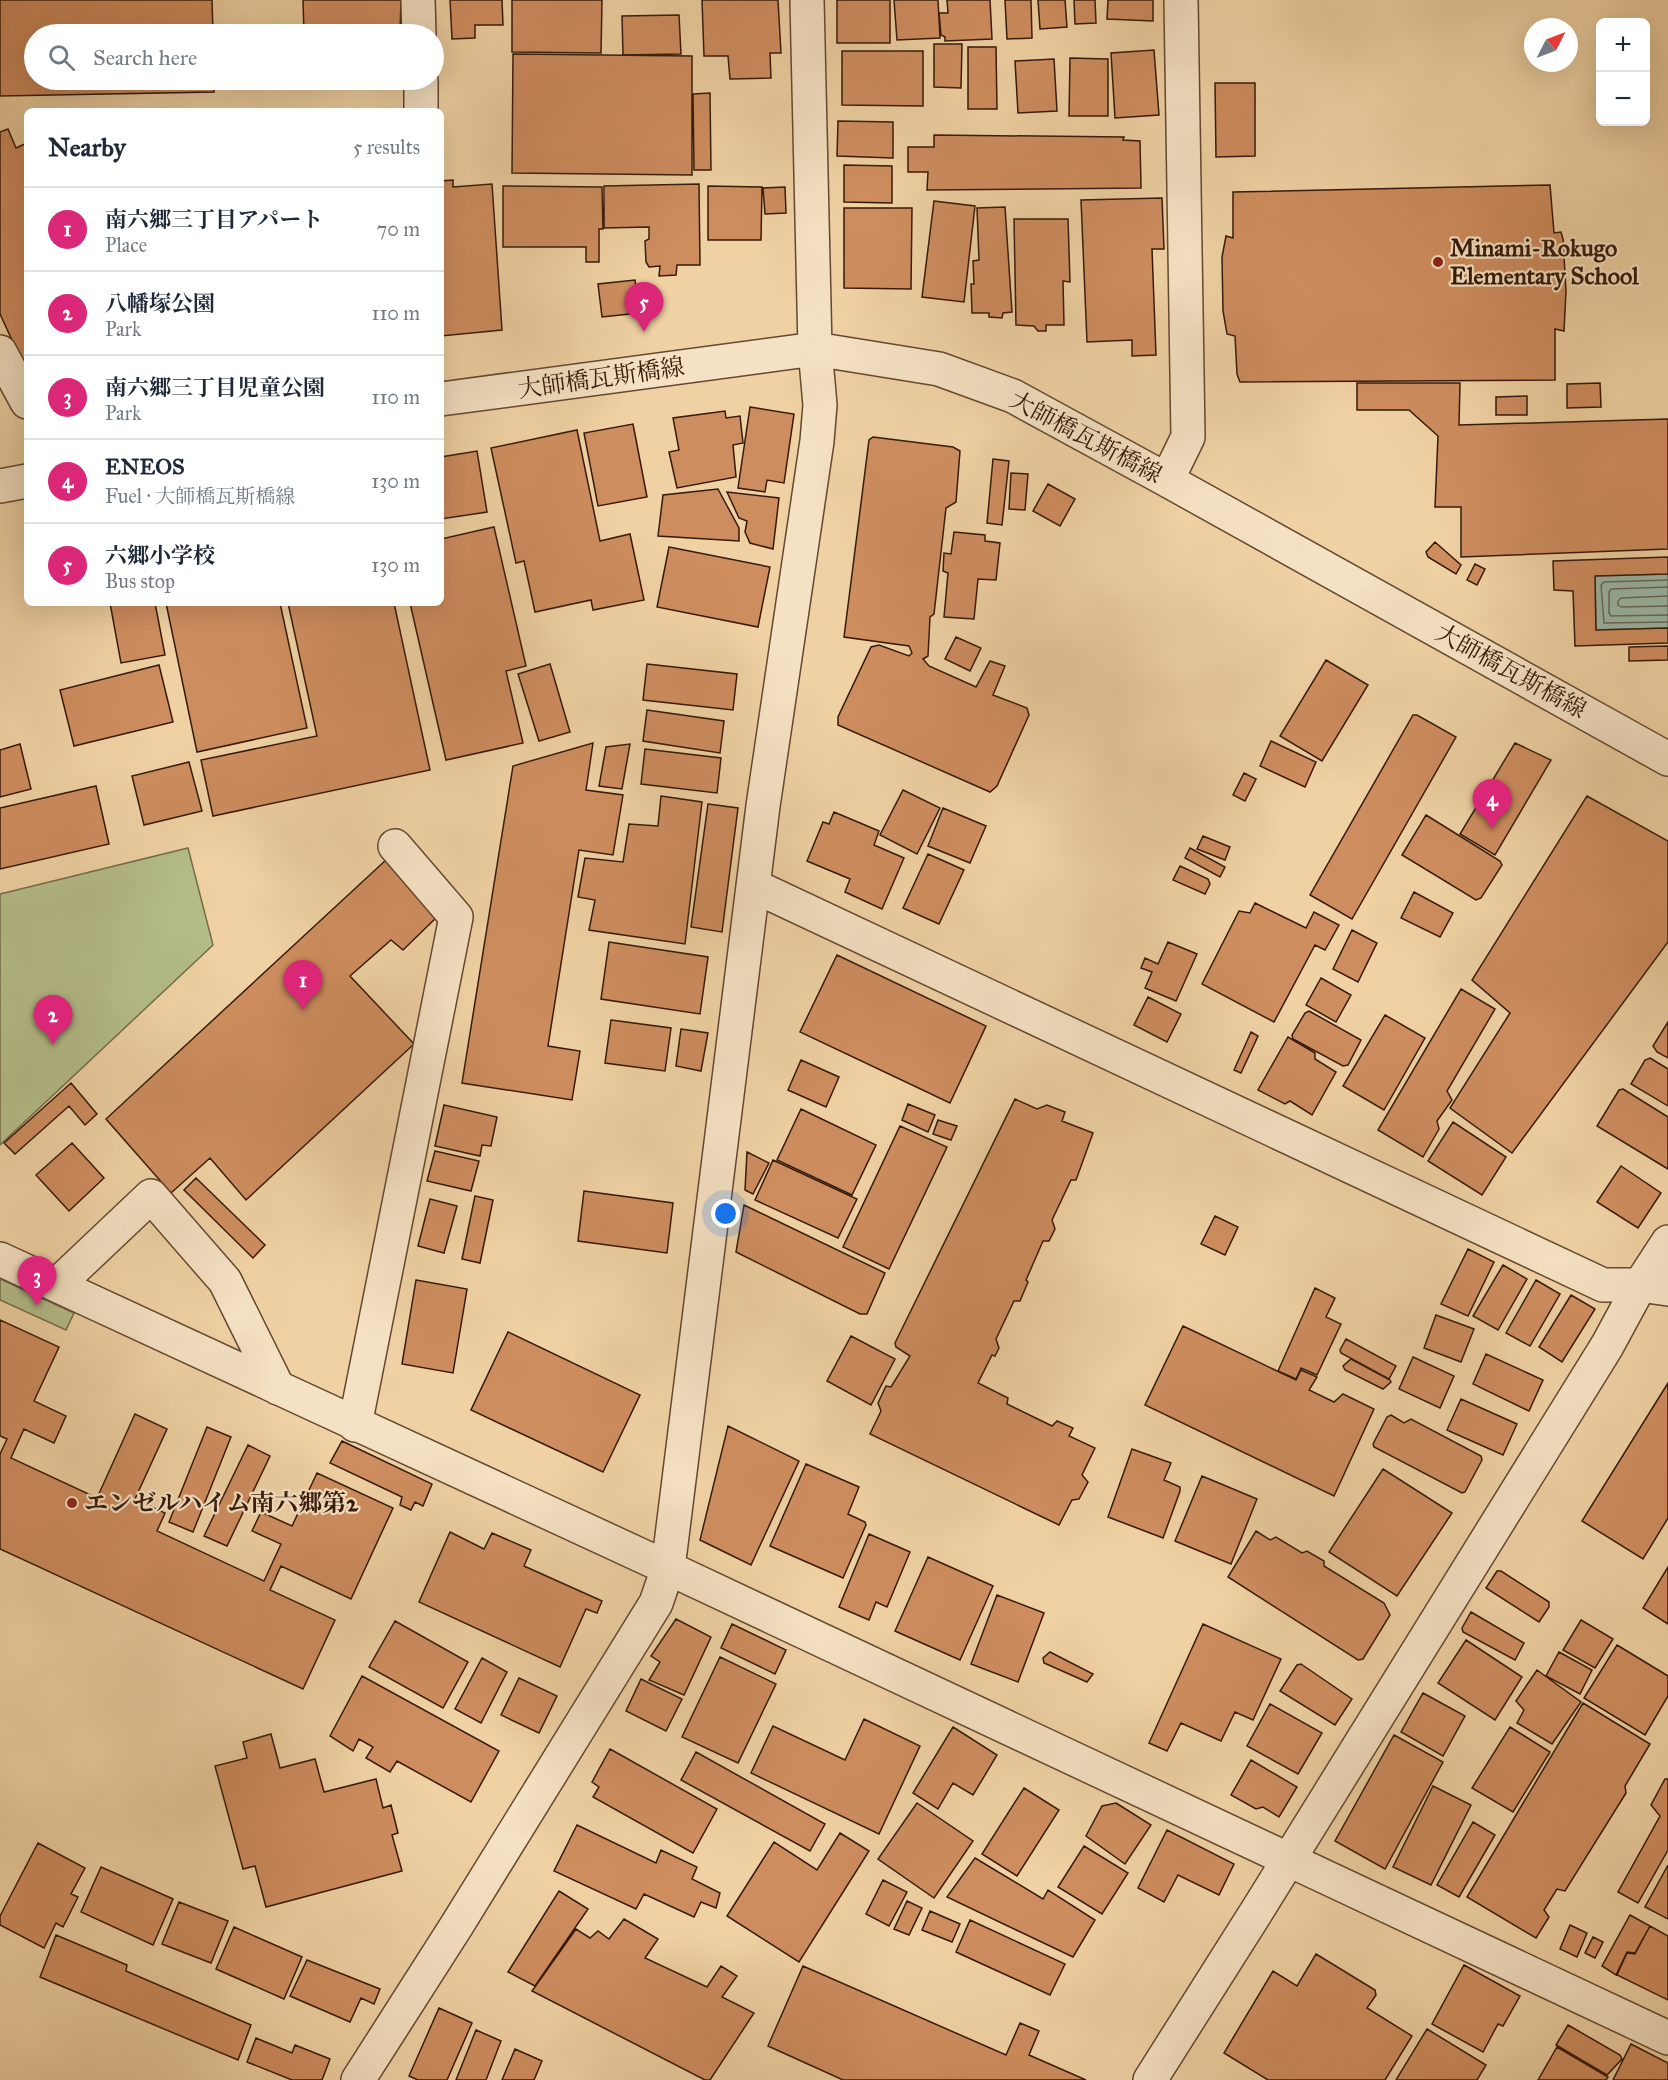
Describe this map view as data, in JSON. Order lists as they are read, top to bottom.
{
  "streets": {
    "street": ["大師橋瓦斯橋線"]
  },
  "places": ["Minami-Rokugo Elementary School", "エンゼルハイム南六郷第2"],
  "north": "top right",
  "page": {
    "map_buttons": ["+", "−"],
    "search": "Search here",
    "heading": ["Nearby", "5 results"],
    "list": [
      {
        "mark": "1",
        "name": "南六郷三丁目アパート",
        "note": "Place",
        "value": "70 m"
      },
      {
        "mark": "2",
        "name": "八幡塚公園",
        "note": "Park",
        "value": "110 m"
      },
      {
        "mark": "3",
        "name": "南六郷三丁目児童公園",
        "note": "Park",
        "value": "110 m"
      },
      {
        "mark": "4",
        "name": "ENEOS",
        "note": "Fuel · 大師橋瓦斯橋線",
        "value": "130 m"
      },
      {
        "mark": "5",
        "name": "六郷小学校",
        "note": "Bus stop",
        "value": "130 m"
      }
    ],
    "pins": [
      "5",
      "4",
      "1",
      "2",
      "3"
    ]
  }
}
